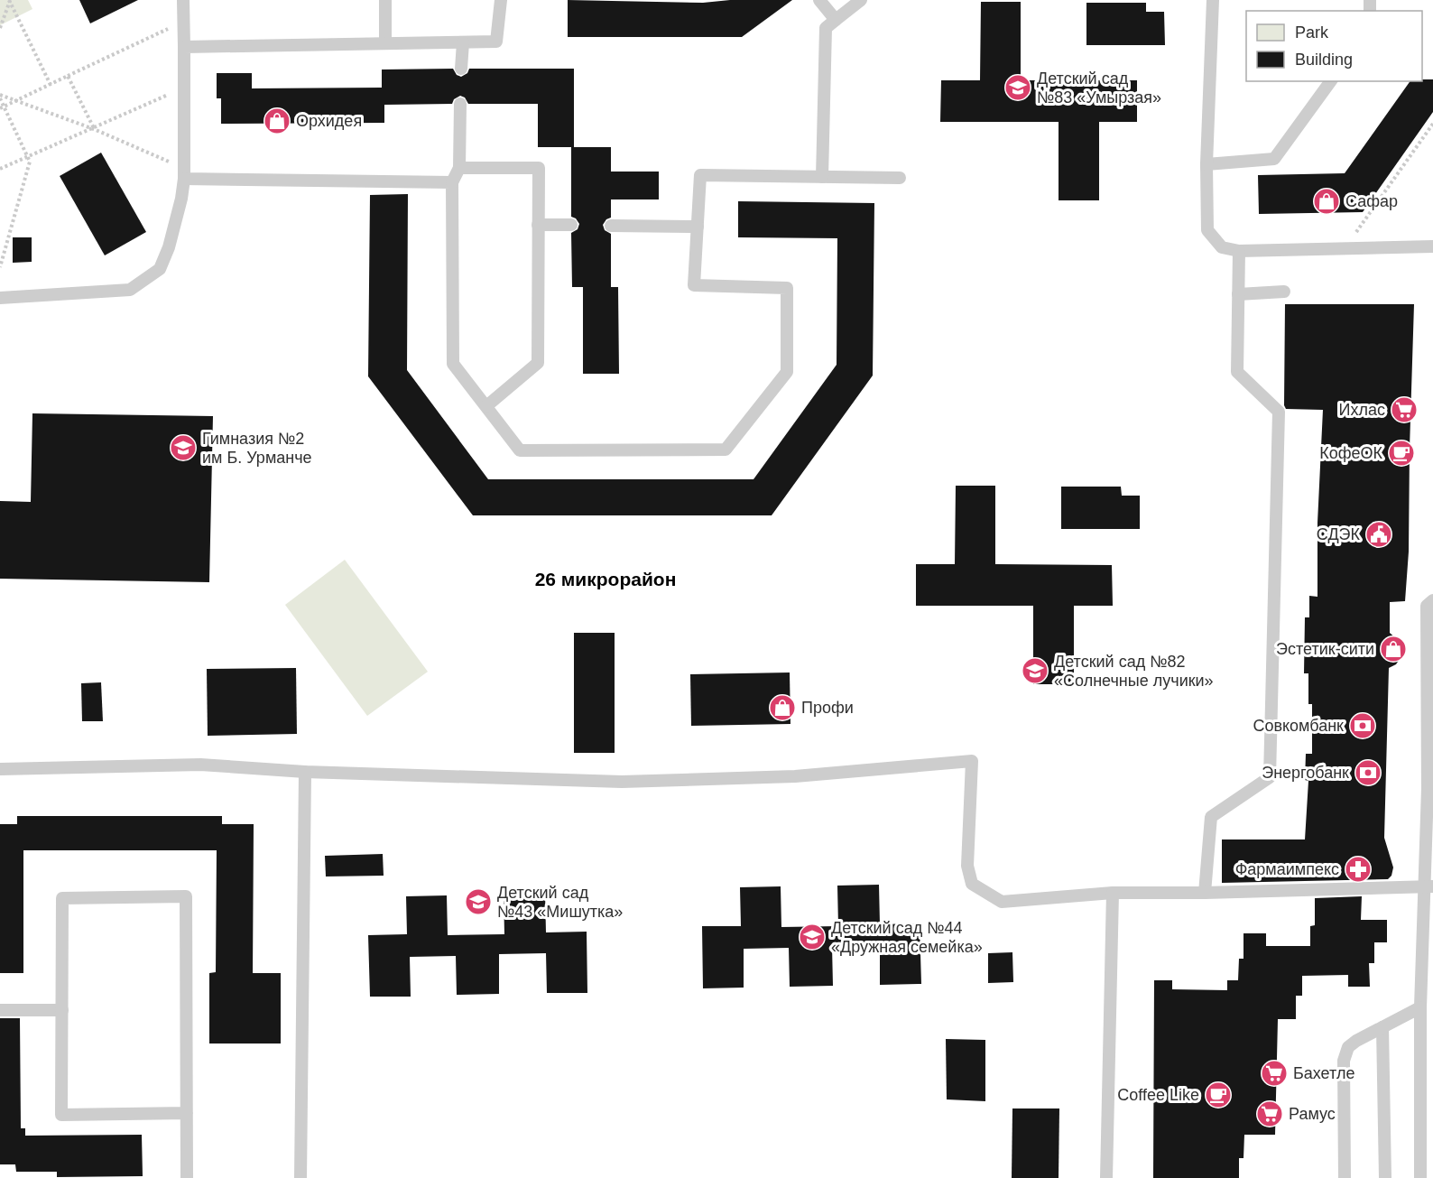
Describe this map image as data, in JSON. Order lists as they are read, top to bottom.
{
  "districts": ["26 микрорайон"],
  "places": {
    "school or university": [
      "Детский сад №83 «Умырзая»",
      "Гимназия №2 им Б. Урманче",
      "Детский сад №82 «Солнечные лучики»",
      "Детский сад №43 «Мишутка»",
      "Детский сад №44 «Дружная семейка»"
    ],
    "shop": [
      "Орхидея",
      "Сафар",
      "Эстетик-сити",
      "Профи"
    ],
    "supermarket": ["Ихлас", "Бахетле", "Рамус"],
    "cafe": ["КофеОК", "Coffee Like"],
    "public building": ["СДЭК"],
    "bank": ["Совкомбанк", "Энергобанк"],
    "pharmacy": ["Фармаимпекс"]
  },
  "legend": ["Park", "Building"]
}
